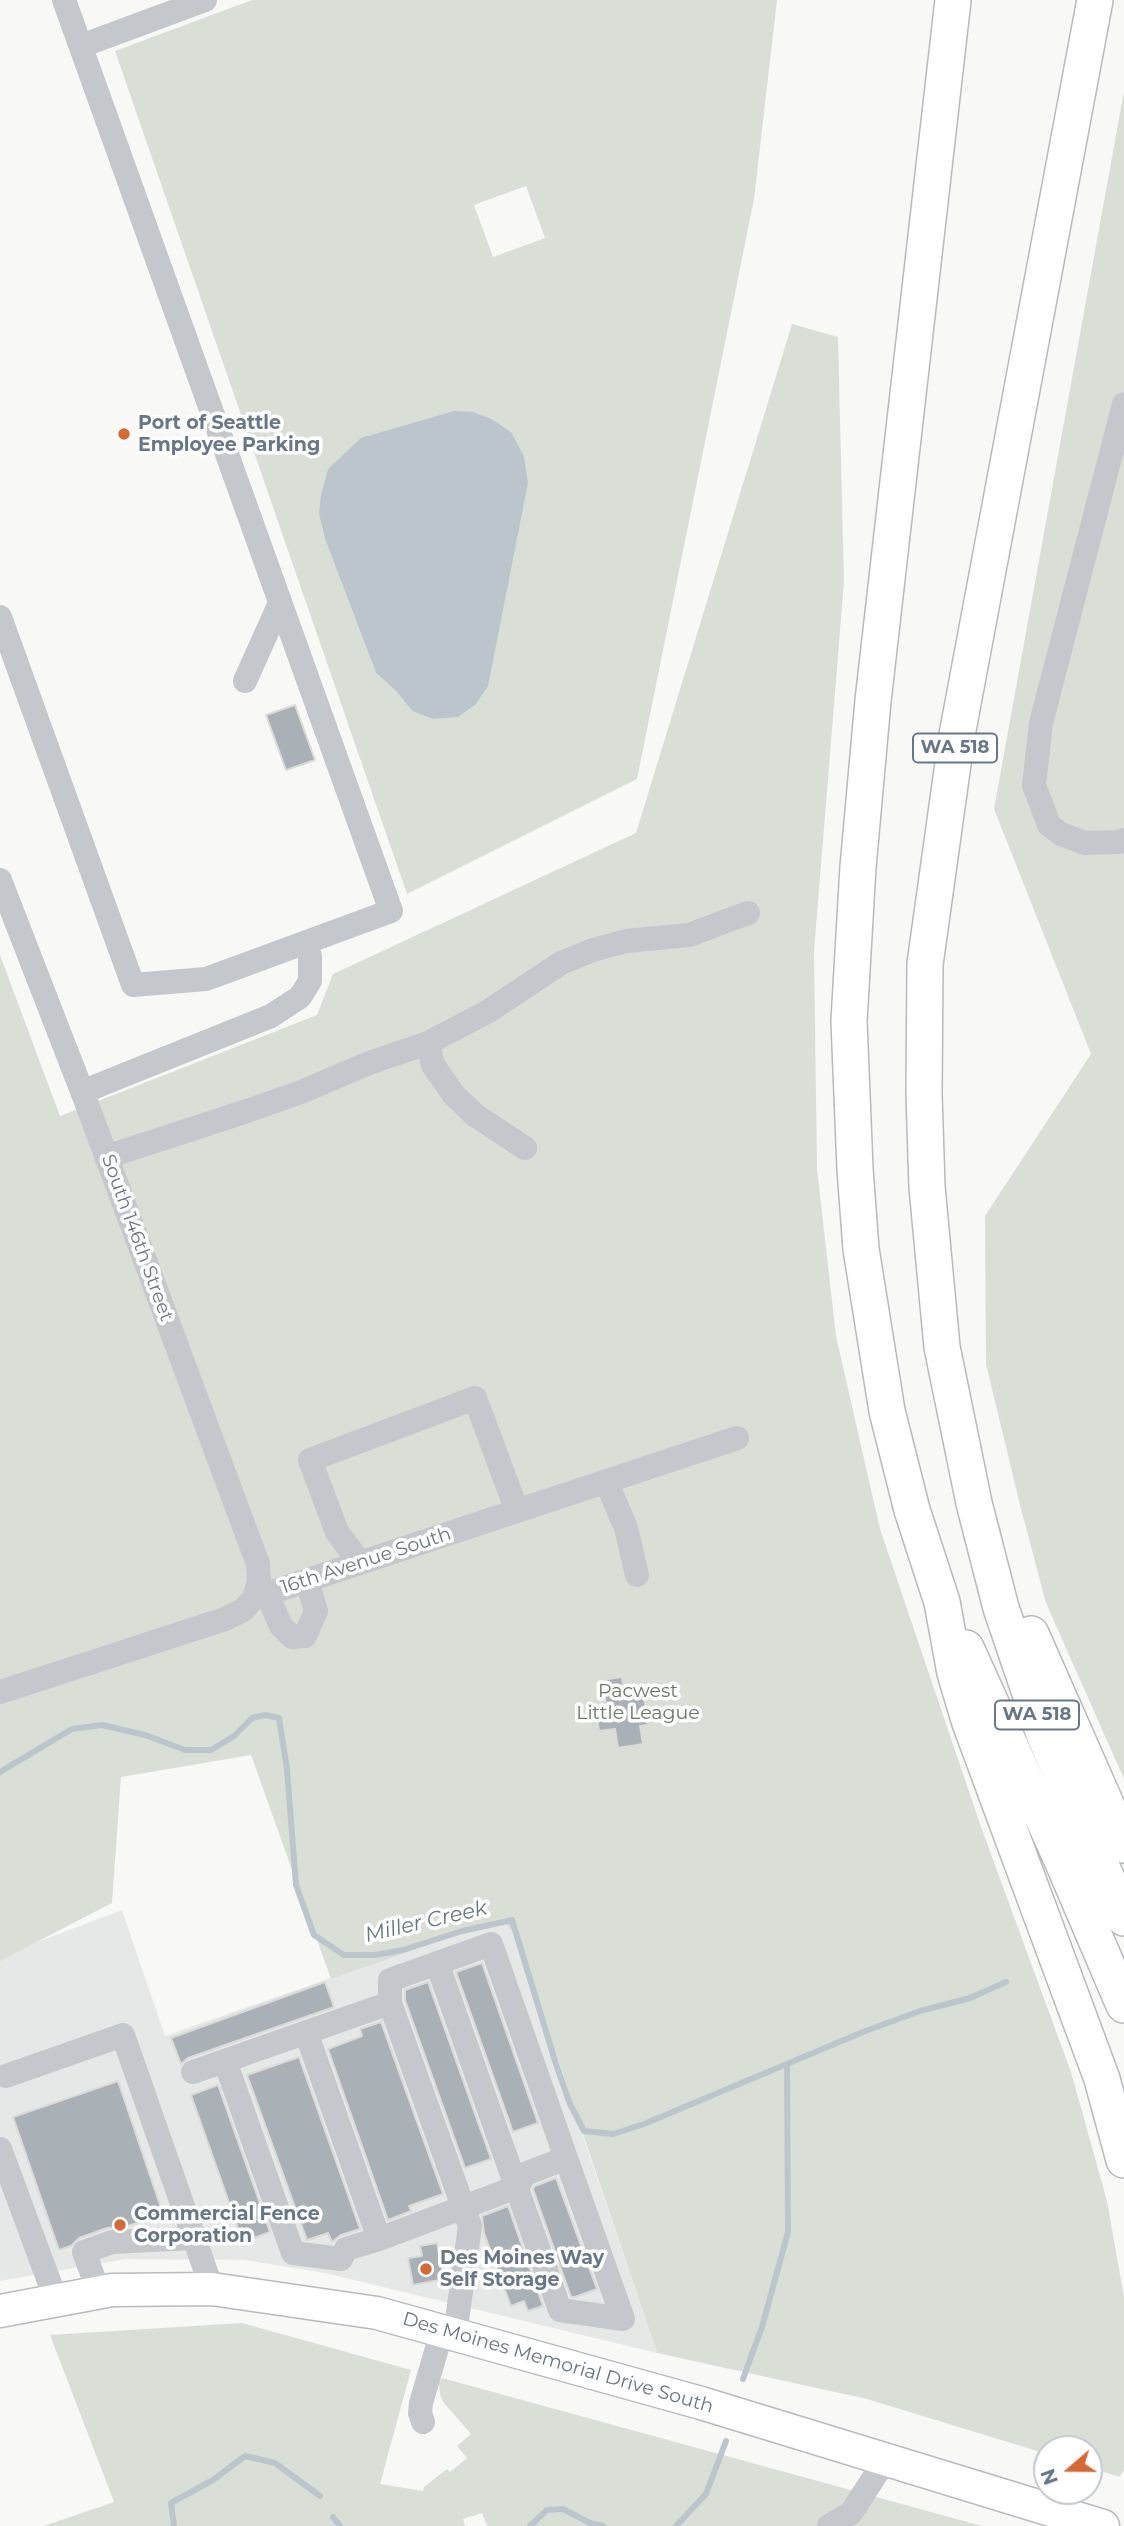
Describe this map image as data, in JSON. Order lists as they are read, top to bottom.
{
  "streets": {
    "highway": ["WA 518"],
    "main road": ["Des Moines Memorial Drive South"],
    "street": ["South 146th Street", "16th Avenue South"]
  },
  "crossings": [
    ["South 146th Street", "16th Avenue South"]
  ],
  "water": ["Miller Creek"],
  "parks": ["Pacwest Little League"],
  "places": ["Port of Seattle Employee Parking", "Commercial Fence Corporation", "Des Moines Way Self Storage"],
  "north": "left"
}
